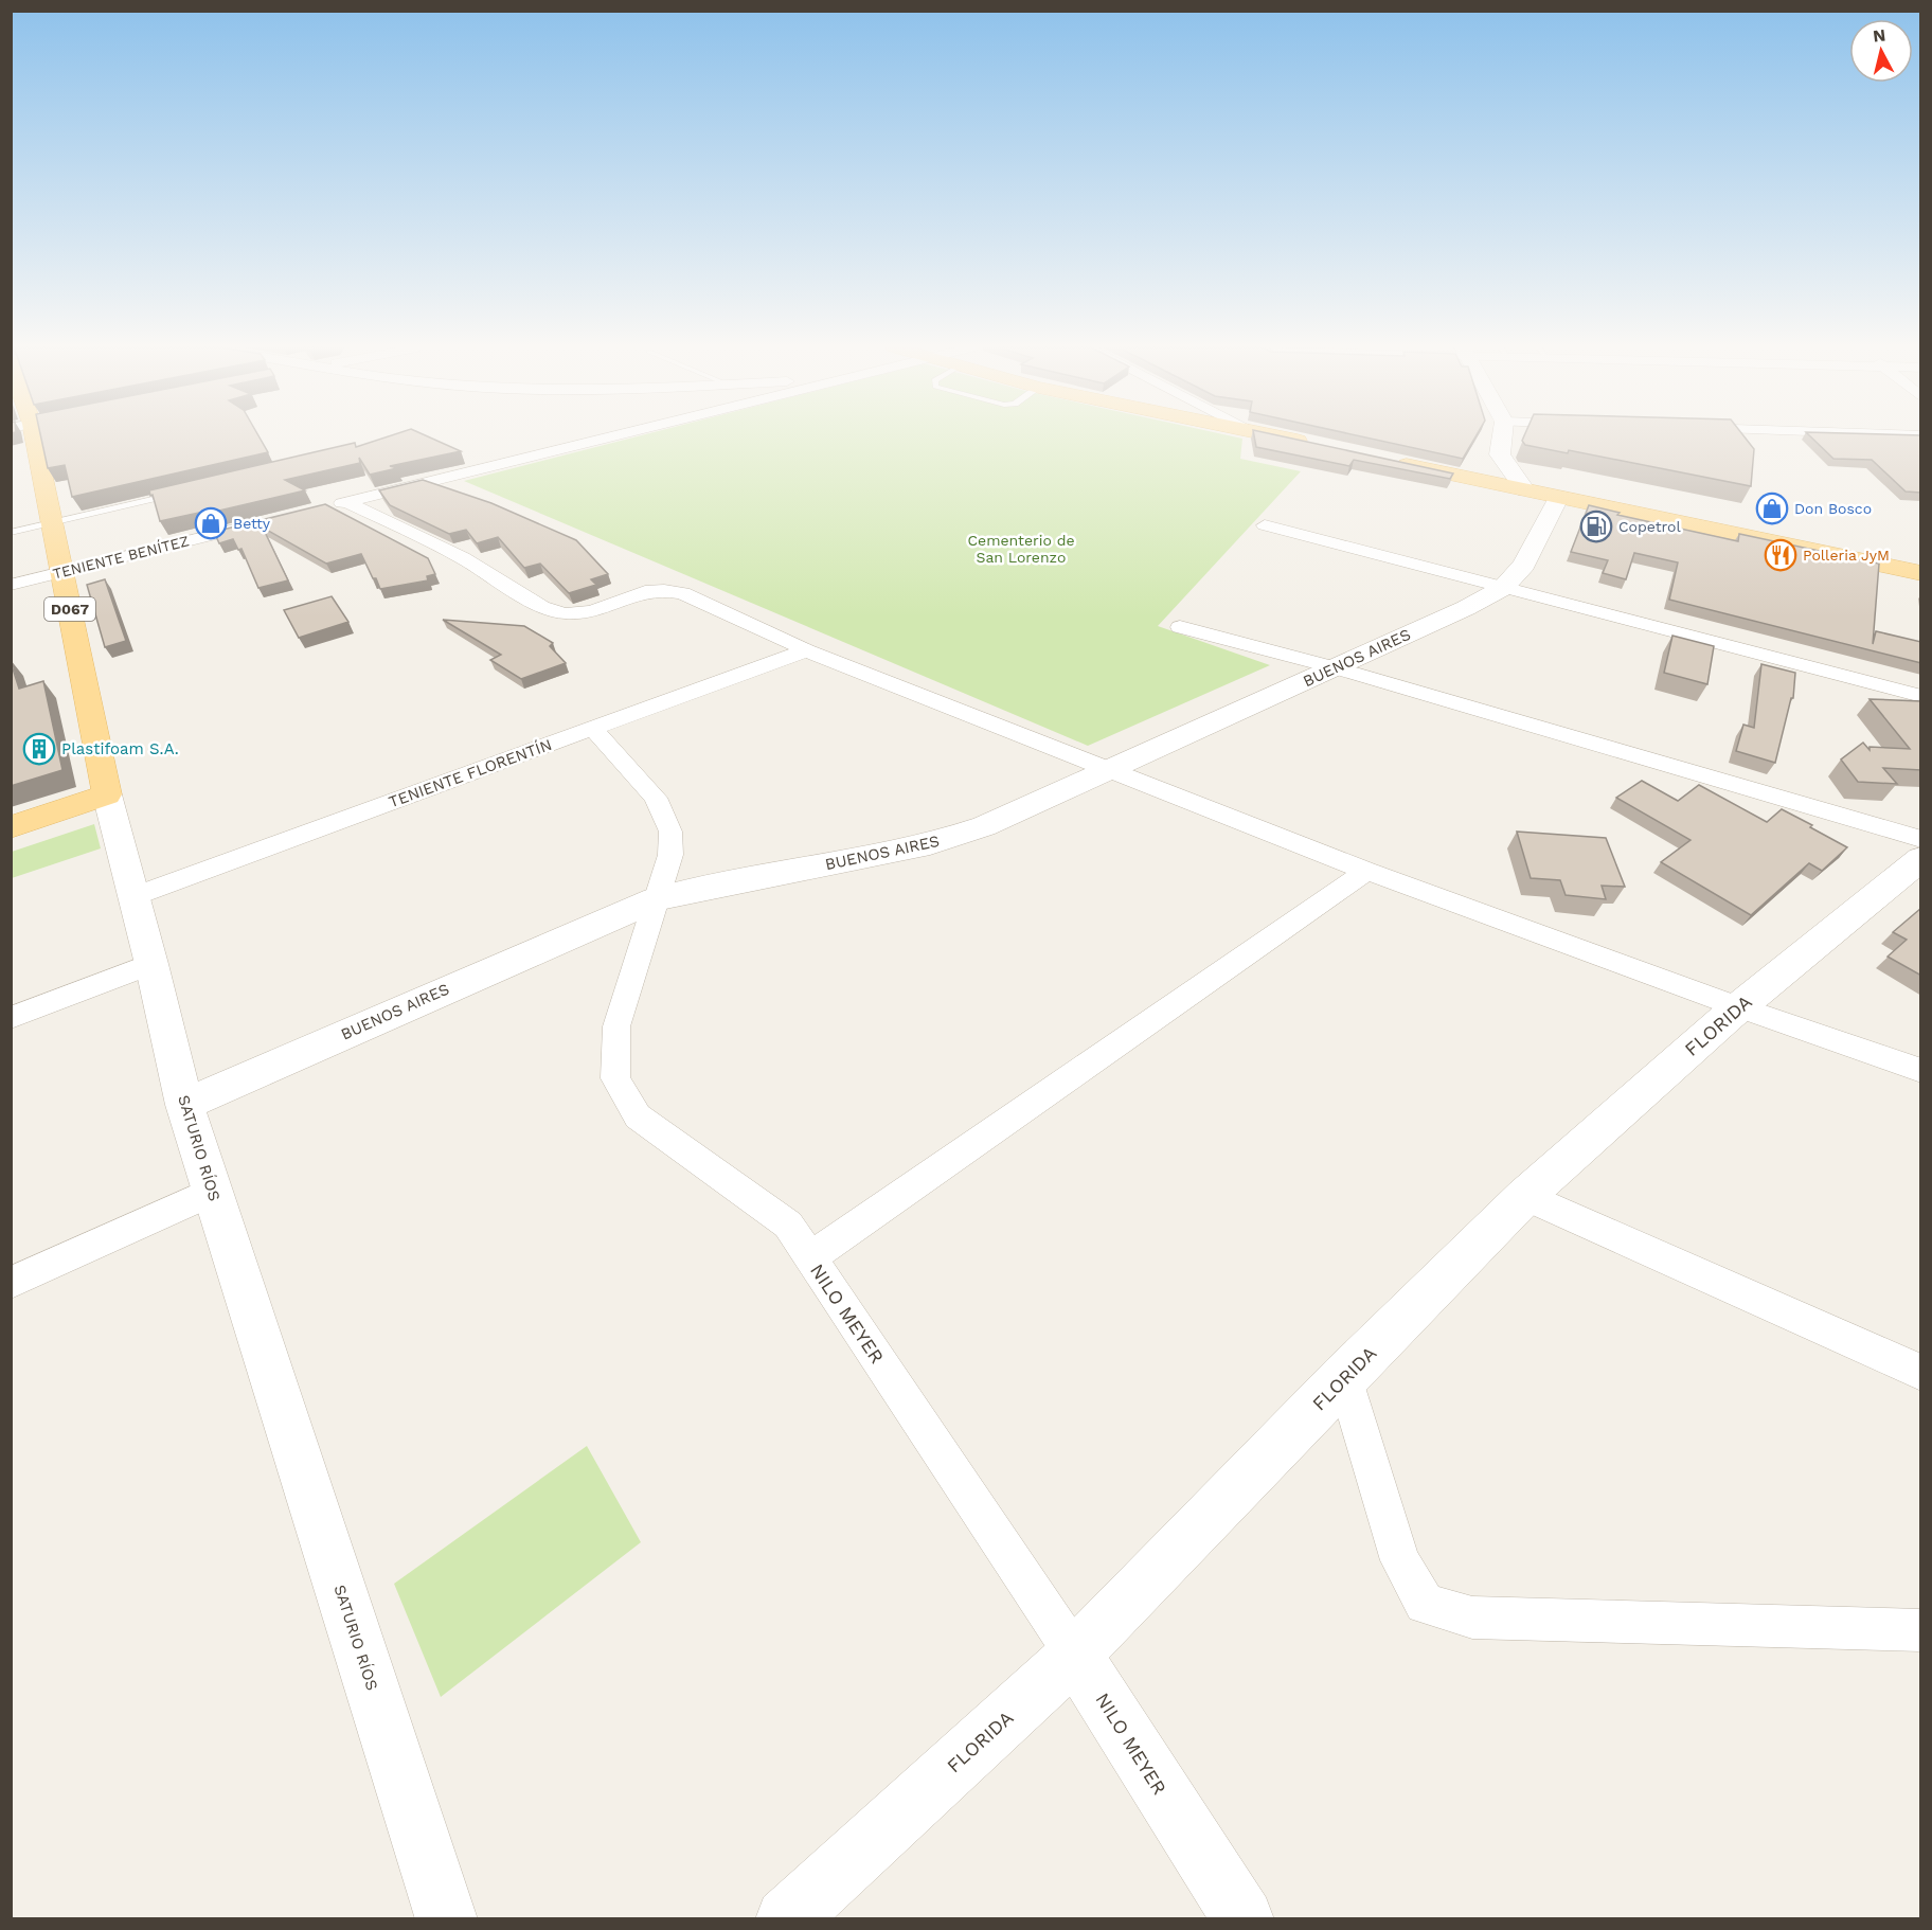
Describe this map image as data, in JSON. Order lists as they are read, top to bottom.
{
  "streets": {
    "main road": ["D067", "SATURIO RÍOS"],
    "street": [
      "TENIENTE BENÍTEZ",
      "BUENOS AIRES",
      "TENIENTE FLORENTÍN",
      "FLORIDA",
      "NILO MEYER"
    ]
  },
  "crossings": [
    ["TENIENTE BENÍTEZ", "SATURIO RÍOS"],
    ["BUENOS AIRES", "SATURIO RÍOS"],
    ["BUENOS AIRES", "NILO MEYER"],
    ["TENIENTE FLORENTÍN", "SATURIO RÍOS"],
    ["TENIENTE FLORENTÍN", "NILO MEYER"],
    ["FLORIDA", "NILO MEYER"]
  ],
  "parks": ["Cementerio de San Lorenzo"],
  "places": {
    "shop": ["Don Bosco", "Betty"],
    "fuel station": ["Copetrol"],
    "restaurant": ["Polleria JyM"],
    "building": ["Plastifoam S.A."]
  },
  "north": "top"
}
